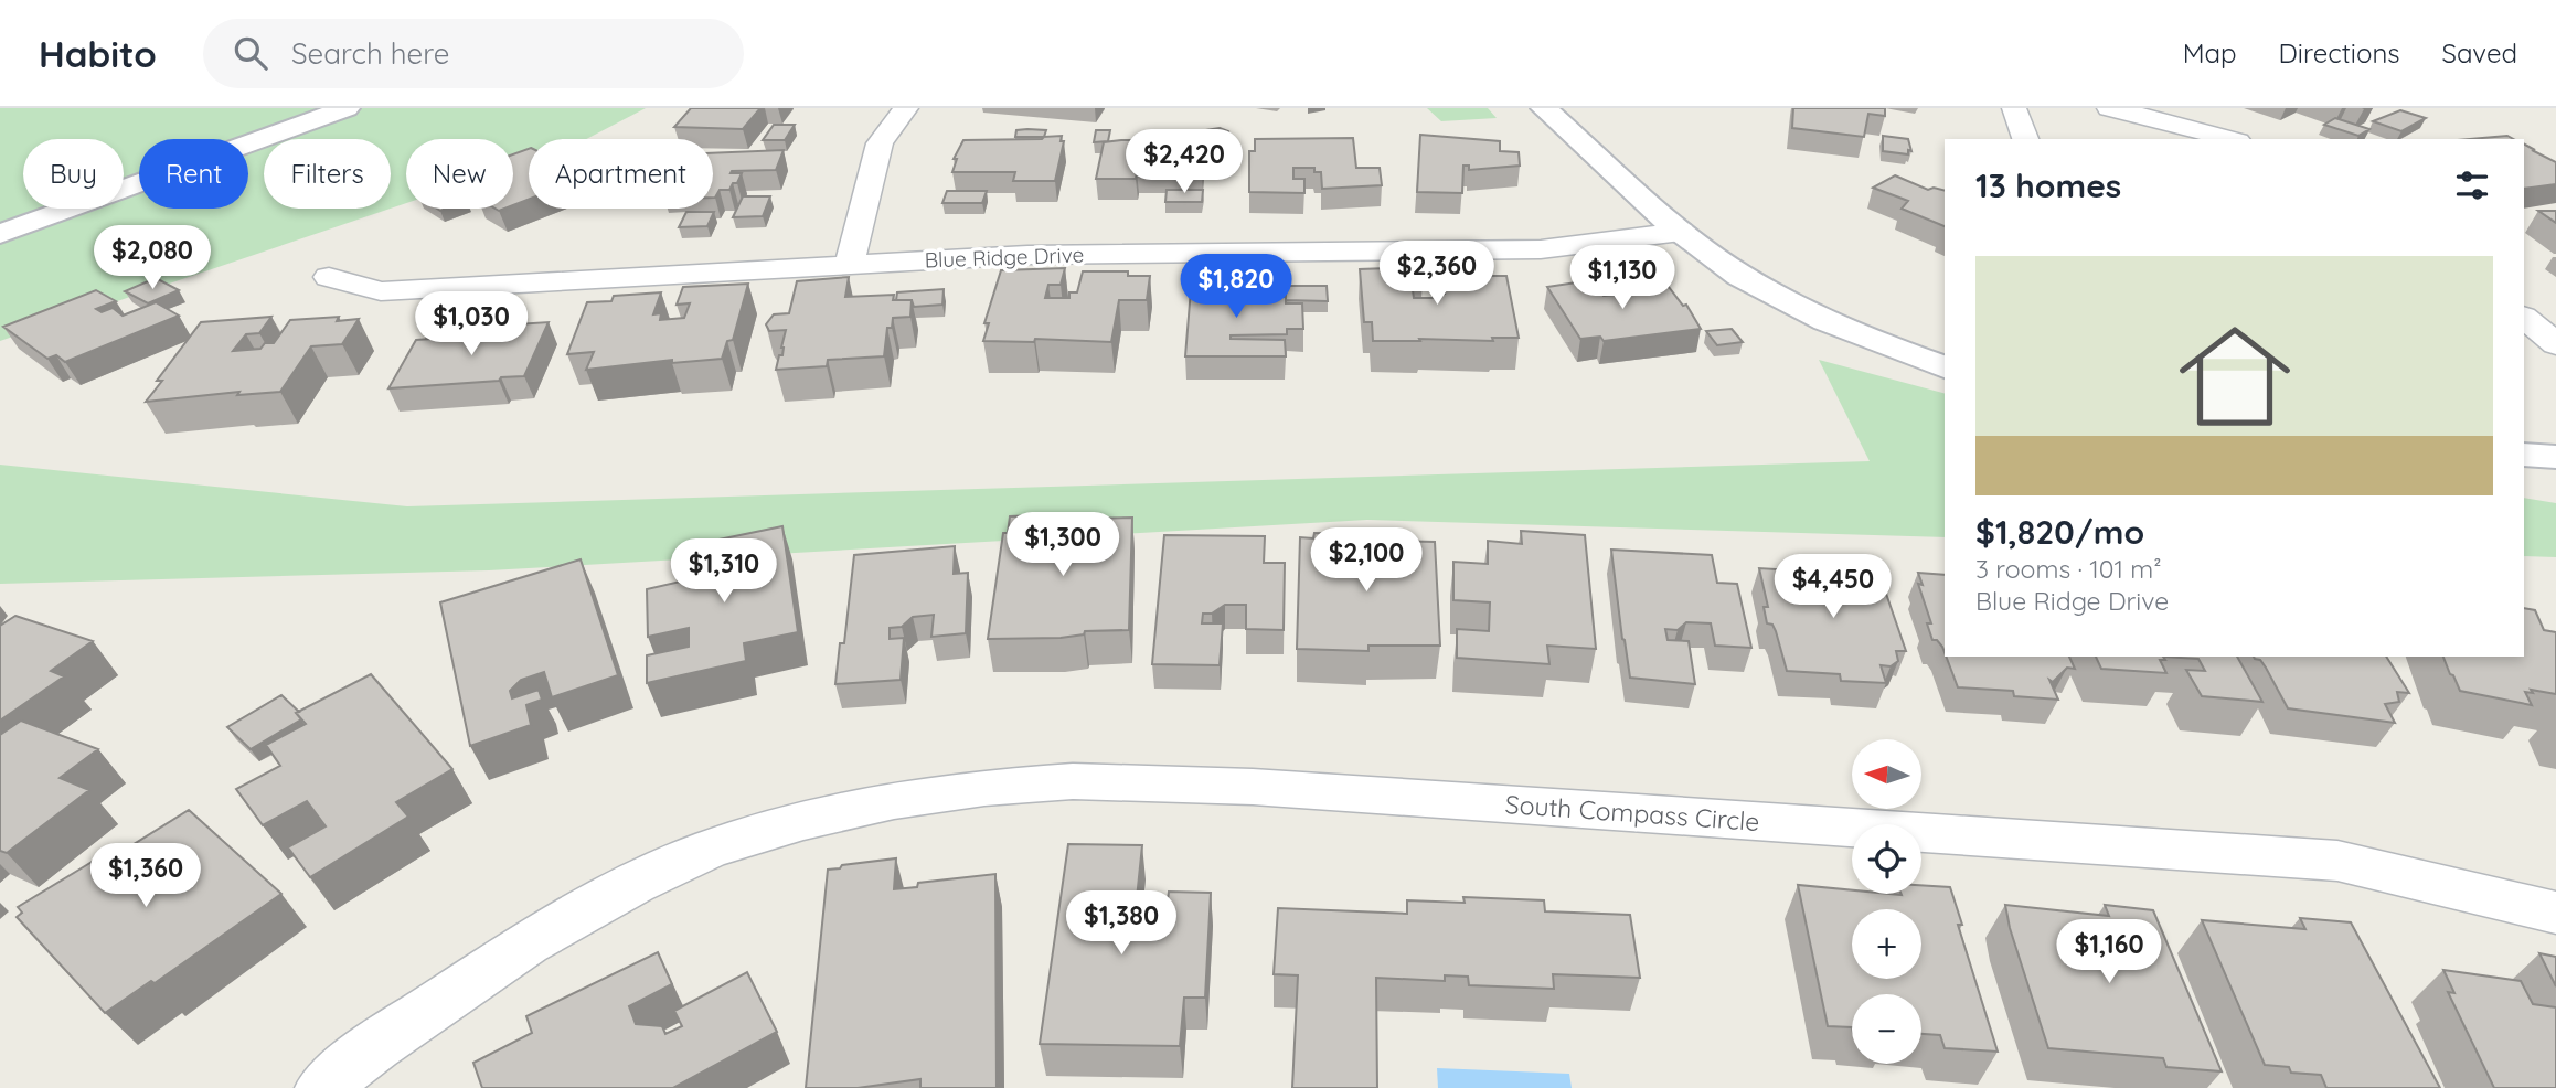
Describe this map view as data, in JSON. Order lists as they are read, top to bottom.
{
  "streets": {
    "street": ["Blue Ridge Drive", "South Compass Circle"]
  },
  "north": "left",
  "page": {
    "header": "Habito",
    "search": "Search here",
    "nav": ["Map", "Directions", "Saved"],
    "price": [
      "$2,420",
      "$2,080",
      "$2,360",
      "$1,130",
      "$1,820",
      "$1,030",
      "$1,300",
      "$2,100",
      "$1,310",
      "$4,450",
      "$1,360",
      "$1,380",
      "$1,160"
    ],
    "chip": [
      "Buy",
      "Rent",
      "Filters",
      "New",
      "Apartment"
    ],
    "heading": "13 homes",
    "list": [
      {
        "name": "$1,820/mo",
        "note": "3 rooms · 101 m² · Blue Ridge Drive"
      }
    ],
    "map_buttons": ["+", "−"]
  }
}
